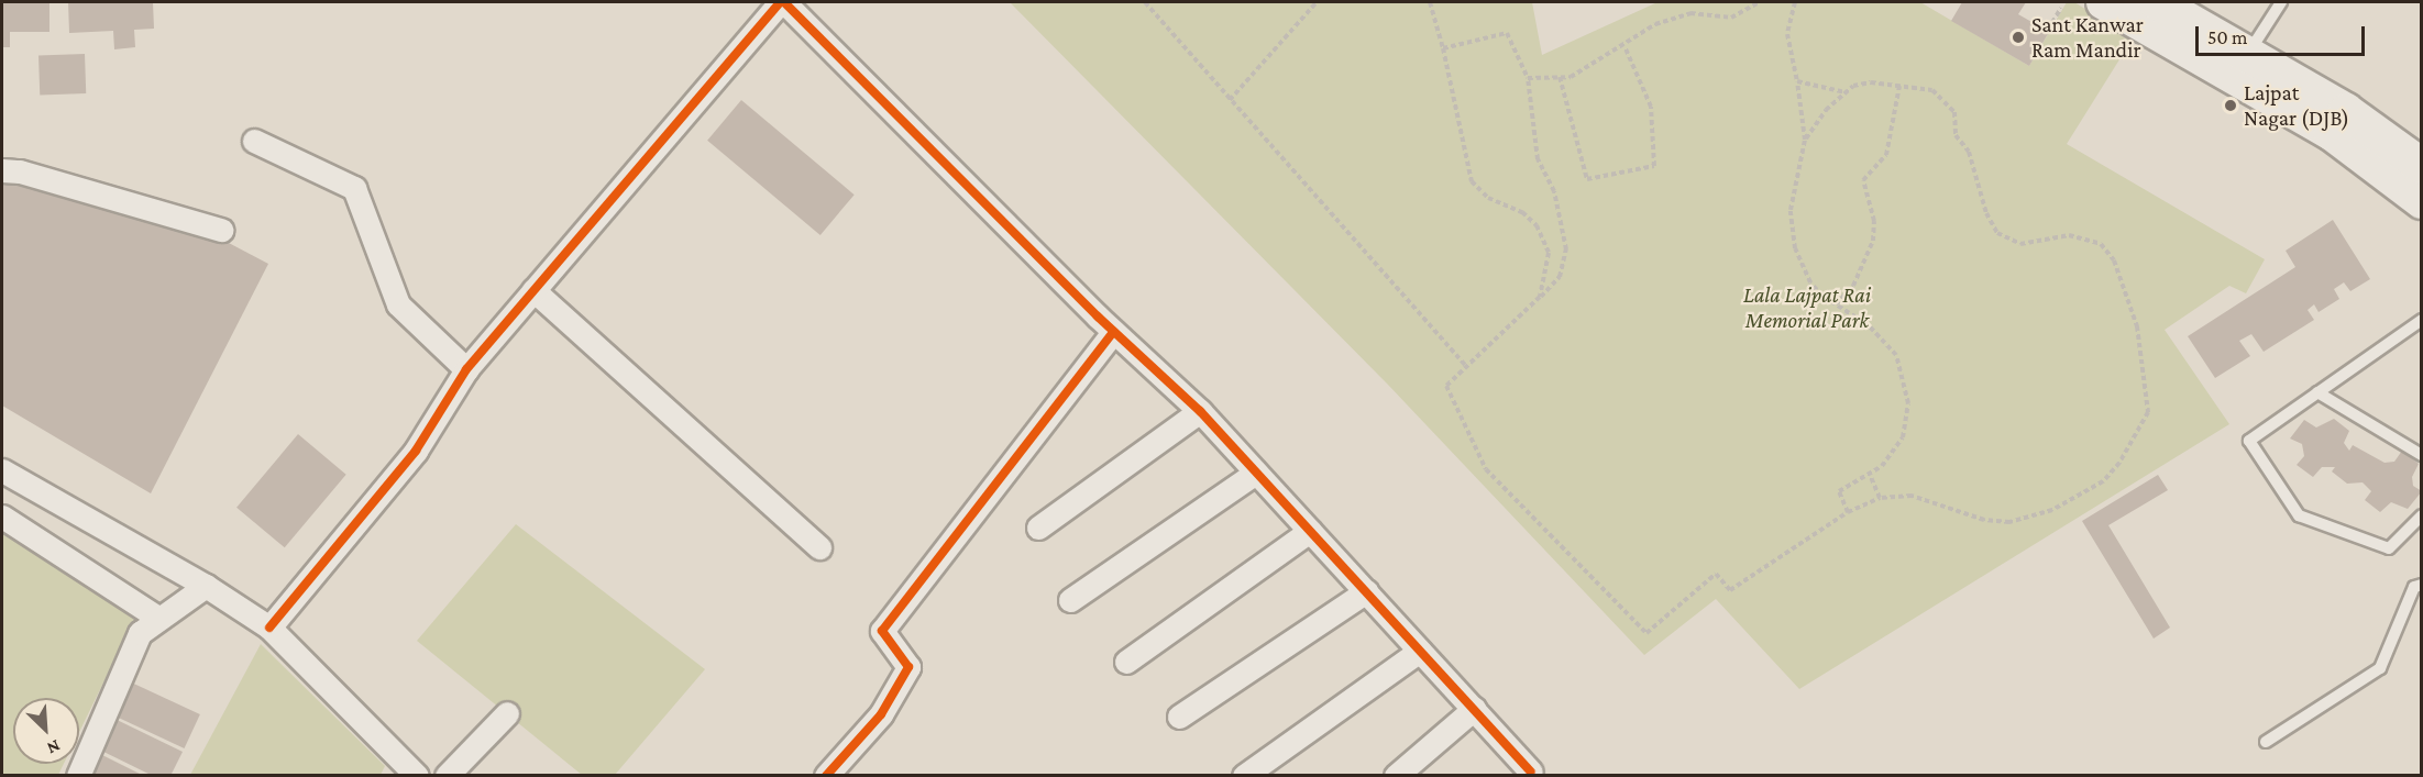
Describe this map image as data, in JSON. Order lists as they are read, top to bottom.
{
  "parks": ["Lala Lajpat Rai Memorial Park"],
  "places": ["Sant Kanwar Ram Mandir", "Lajpat Nagar (DJB)"],
  "scale_bar": "50 m",
  "north": "bottom right"
}
